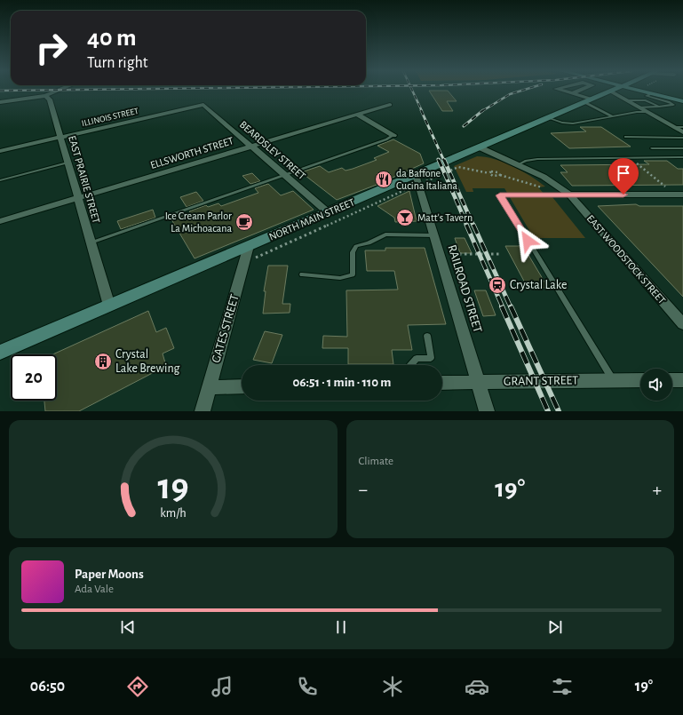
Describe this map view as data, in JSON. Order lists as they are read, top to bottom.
{
  "streets": {
    "street": [
      "ILLINOIS STREET",
      "BEARDSLEY STREET",
      "ELLSWORTH STREET",
      "EAST PRAIRIE STREET",
      "NORTH MAIN STREET",
      "EAST WOODSTOCK STREET",
      "RAILROAD STREET",
      "GATES STREET",
      "GRANT STREET"
    ]
  },
  "crossings": [
    ["ILLINOIS STREET", "BEARDSLEY STREET"],
    ["ILLINOIS STREET", "EAST PRAIRIE STREET"],
    ["BEARDSLEY STREET", "ELLSWORTH STREET"],
    ["BEARDSLEY STREET", "NORTH MAIN STREET"],
    ["ELLSWORTH STREET", "EAST PRAIRIE STREET"],
    ["EAST PRAIRIE STREET", "NORTH MAIN STREET"],
    ["NORTH MAIN STREET", "EAST WOODSTOCK STREET"],
    ["NORTH MAIN STREET", "RAILROAD STREET"],
    ["NORTH MAIN STREET", "GATES STREET"],
    ["RAILROAD STREET", "GRANT STREET"]
  ],
  "places": {
    "restaurant": ["da Baffone Cucina Italiana"],
    "bar": ["Matt's Tavern"],
    "cafe": ["Ice Cream Parlor La Michoacana"],
    "station": ["Crystal Lake"],
    "building": ["Crystal Lake Brewing"]
  },
  "page": {
    "turn": ["40 m", "Turn right"],
    "limit": "20",
    "trip": "06:51 · 1 min · 110 m",
    "tile": "Climate",
    "heat": ["−", "19°", "+"],
    "song": ["Paper Moons", "Ada Vale"],
    "tabs": ["06:50", "19°"],
    "gauge": ["19", "km/h"]
  }
}
